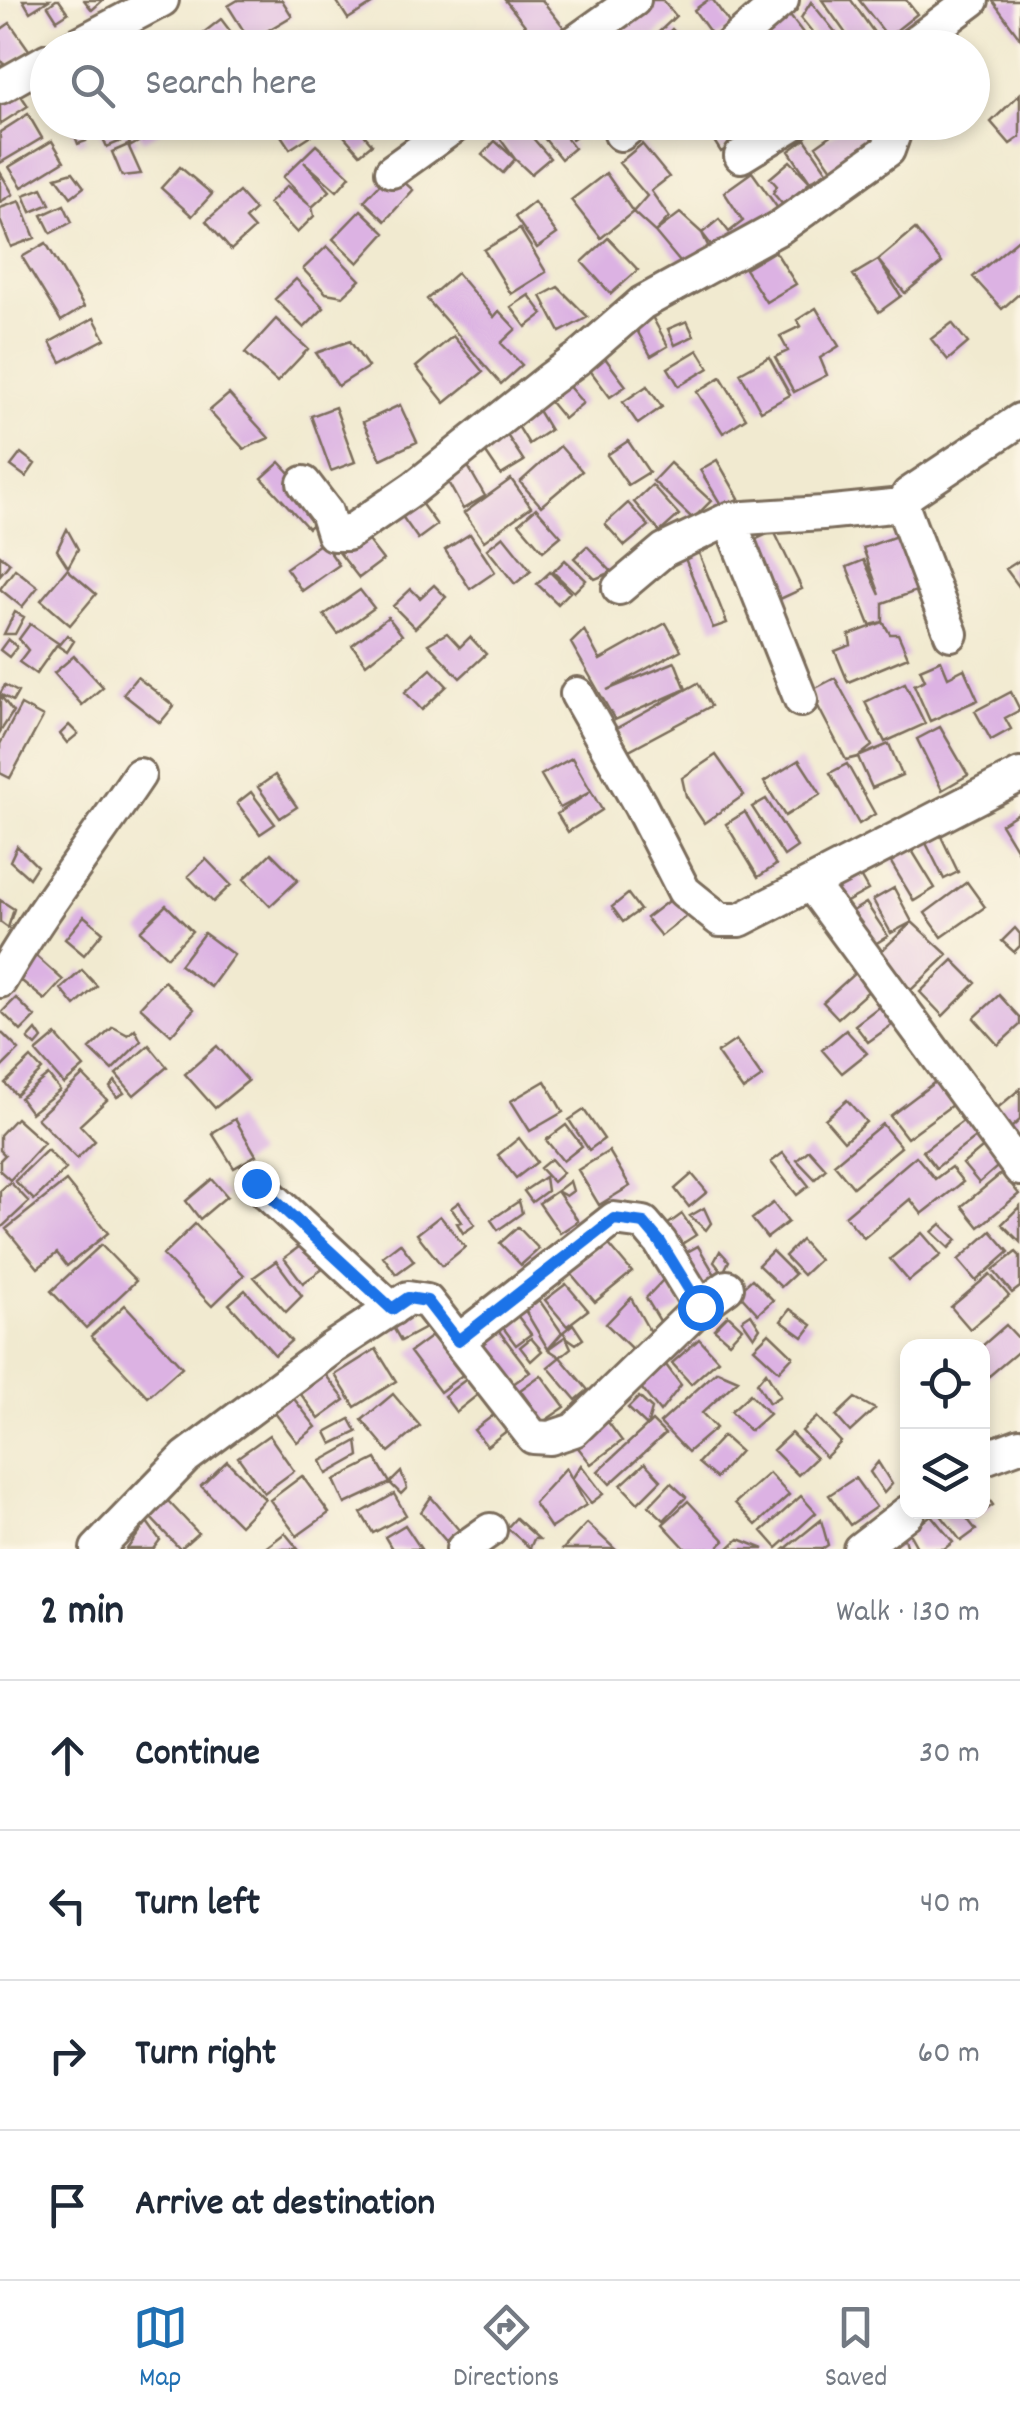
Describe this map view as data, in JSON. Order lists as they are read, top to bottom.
{
  "page": {
    "search": "Search here",
    "heading": ["2 min", "Walk · 130 m"],
    "list": [
      ["Continue", "30 m"],
      ["Turn left", "40 m"],
      ["Turn right", "60 m"],
      "Arrive at destination"
    ],
    "nav": ["Map", "Directions", "Saved"]
  }
}
